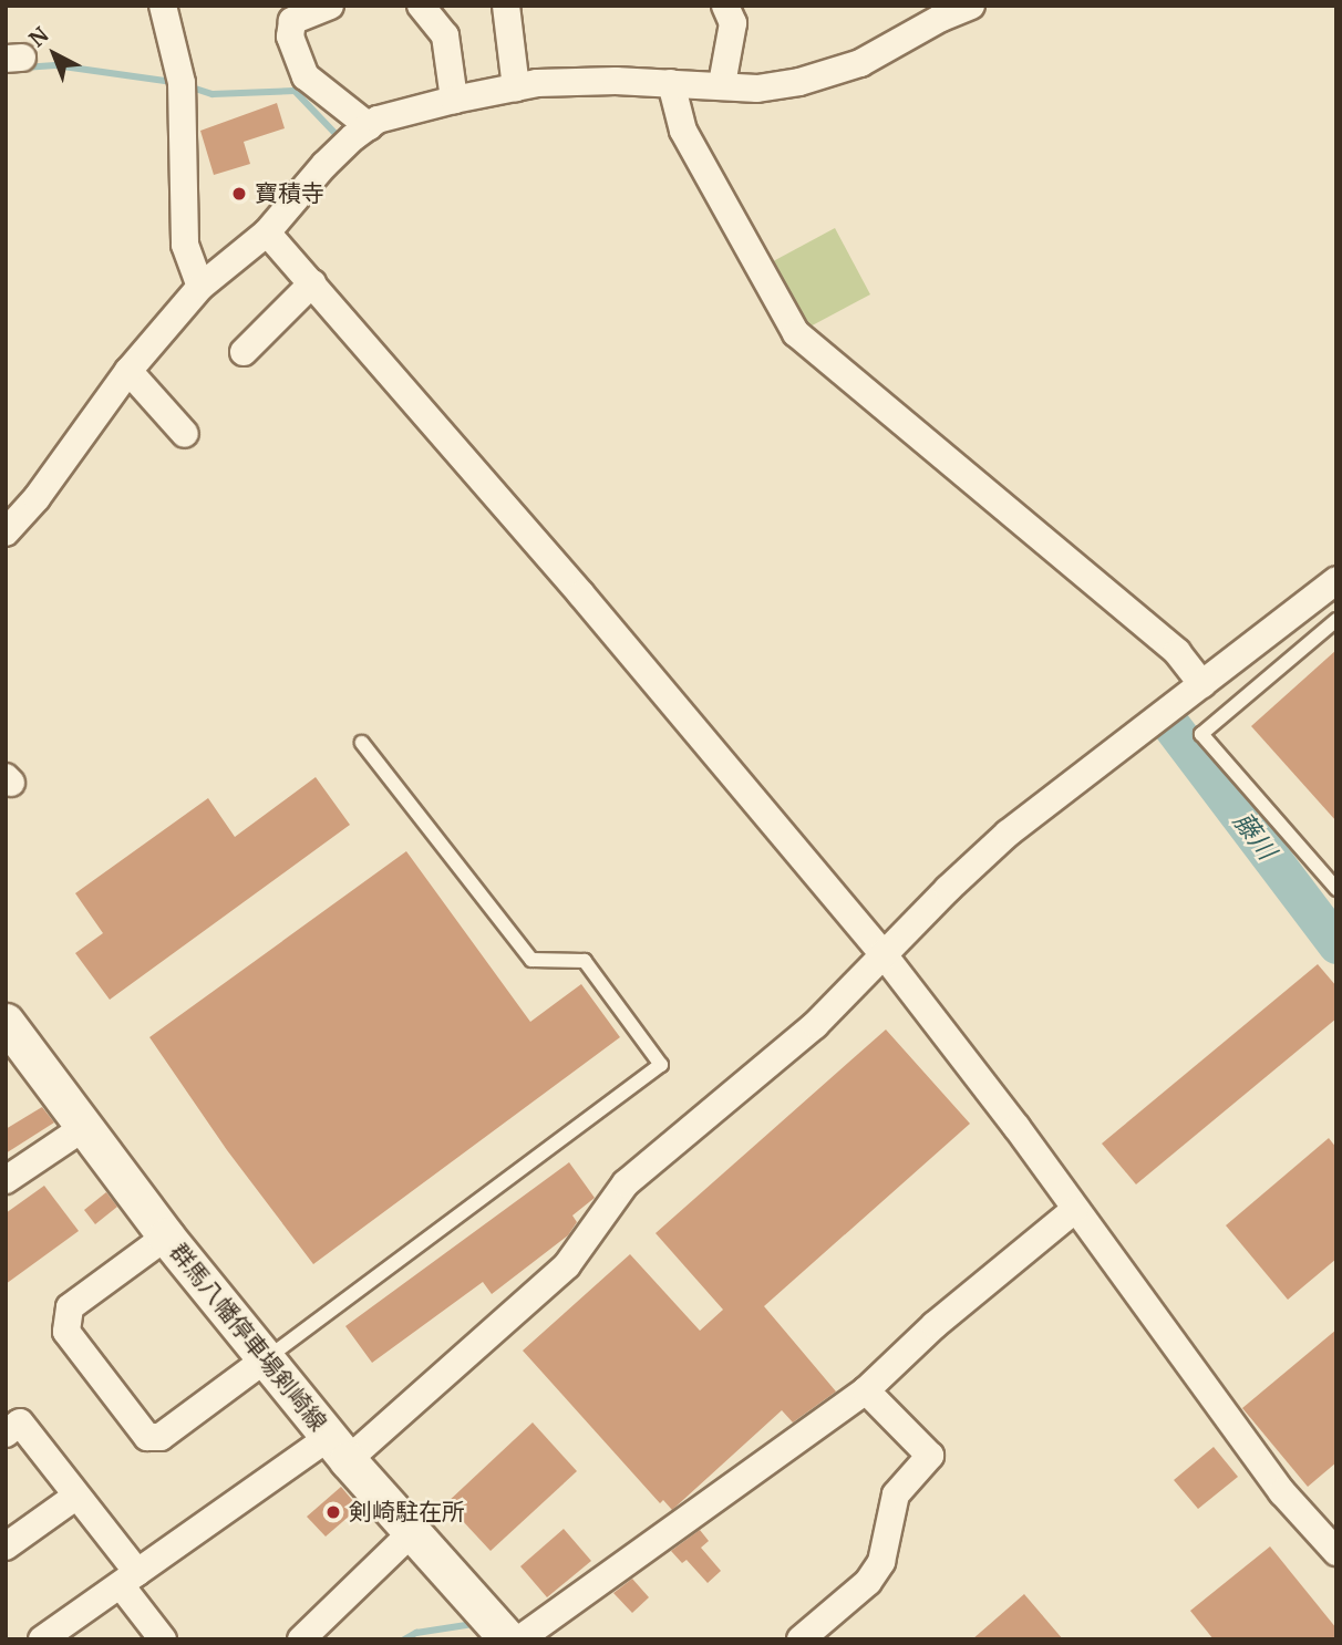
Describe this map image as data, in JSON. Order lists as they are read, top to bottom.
{
  "streets": {
    "main road": ["群馬八幡停車場剣崎線"]
  },
  "water": ["藤川"],
  "places": ["寶積寺", "剣崎駐在所"],
  "north": "top left"
}
